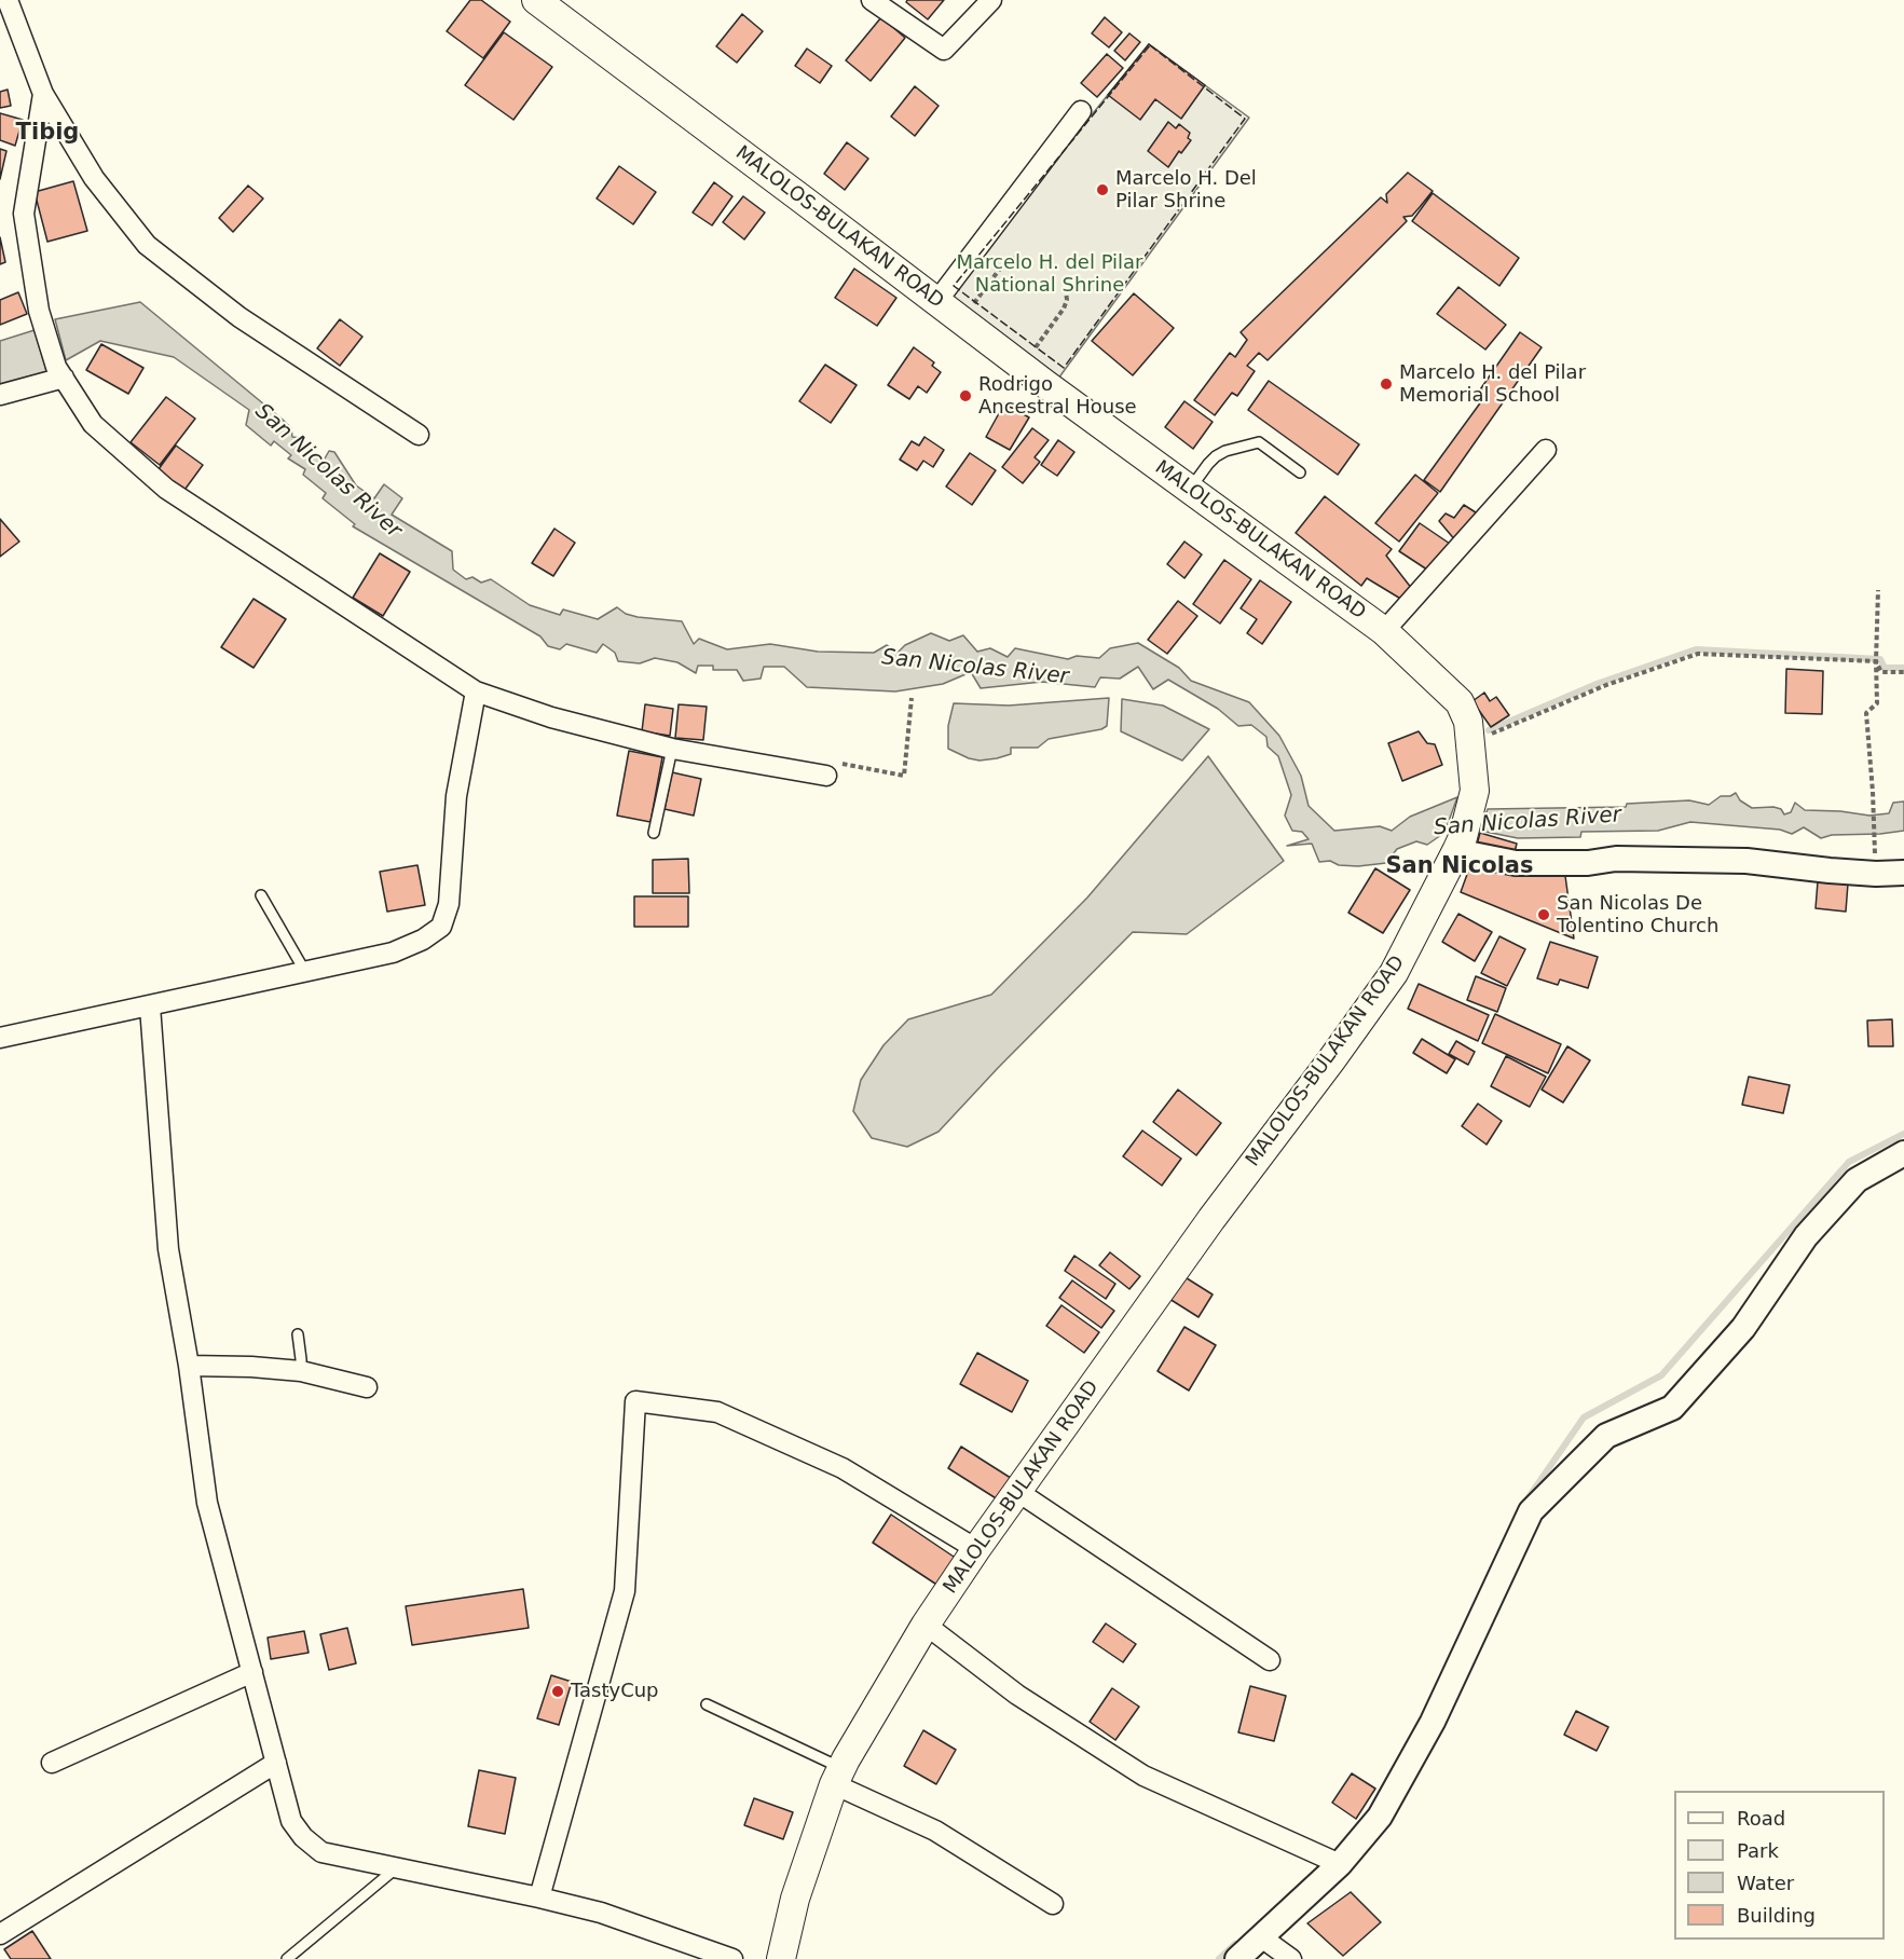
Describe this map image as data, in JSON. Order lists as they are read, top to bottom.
{
  "streets": {
    "main road": ["MALOLOS-BULAKAN ROAD"]
  },
  "districts": ["Tibig", "San Nicolas"],
  "water": ["San Nicolas River"],
  "parks": ["Marcelo H. del Pilar National Shrine"],
  "places": [
    "Marcelo H. Del Pilar Shrine",
    "Marcelo H. del Pilar Memorial School",
    "Rodrigo Ancestral House",
    "San Nicolas De Tolentino Church",
    "TastyCup"
  ],
  "legend": [
    "Road",
    "Park",
    "Water",
    "Building"
  ]
}
